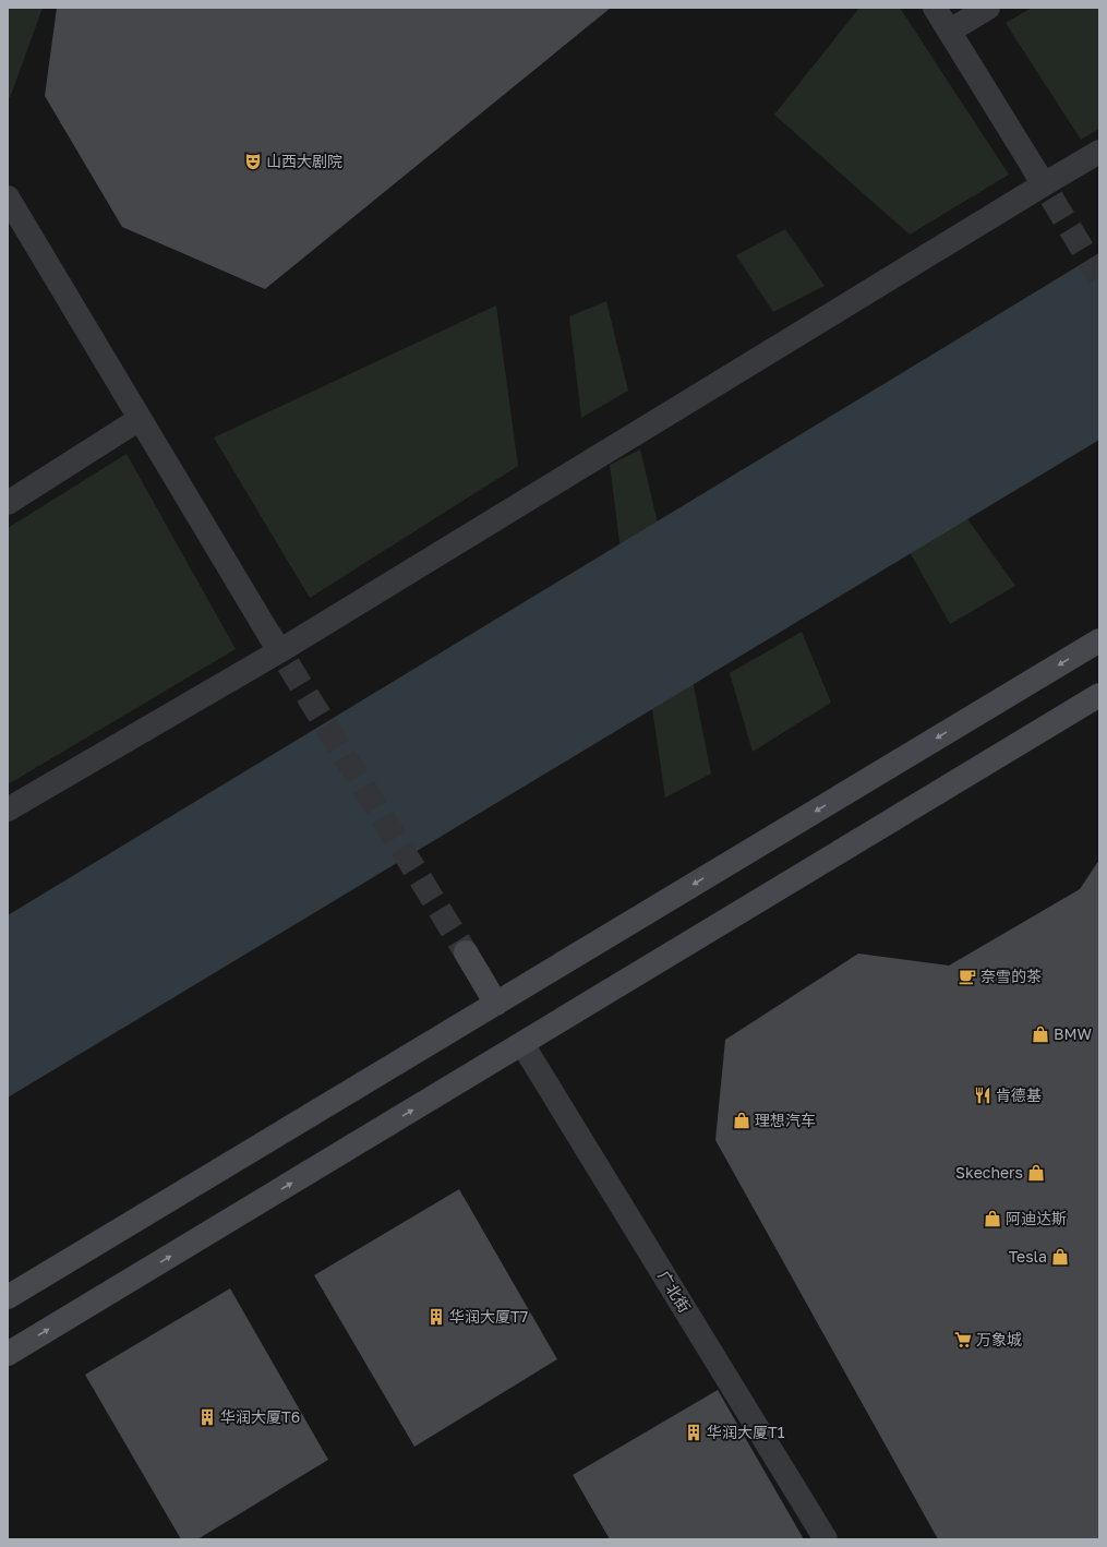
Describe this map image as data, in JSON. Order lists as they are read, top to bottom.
{
  "streets": {
    "street": ["广北街"]
  },
  "places": {
    "theatre": ["山西大剧院"],
    "cafe": ["奈雪的茶"],
    "shop": [
      "BMW",
      "理想汽车",
      "Skechers",
      "阿迪达斯",
      "Tesla"
    ],
    "restaurant": ["肯德基"],
    "building": ["华润大厦T7", "华润大厦T6", "华润大厦T1"],
    "supermarket": ["万象城"]
  }
}
